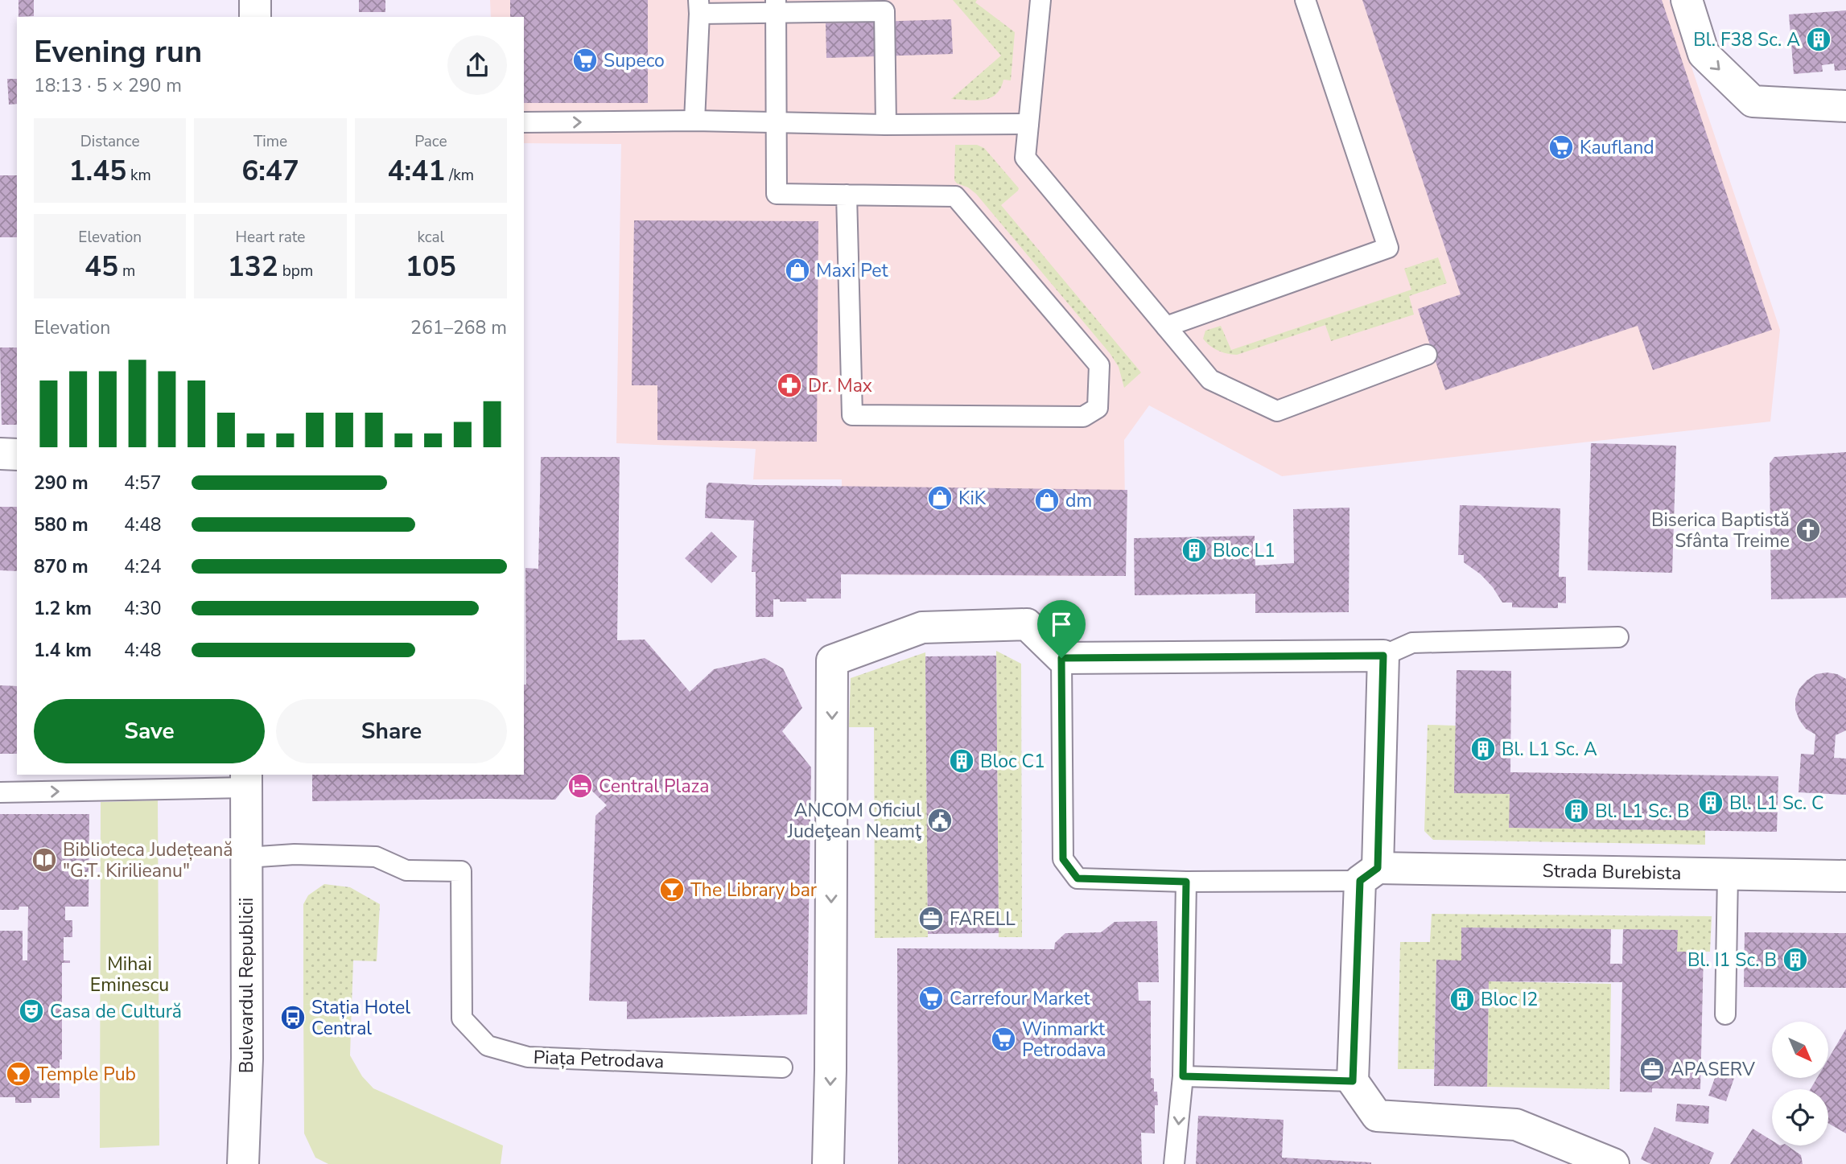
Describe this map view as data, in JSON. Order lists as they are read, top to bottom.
{
  "streets": {
    "street": ["Strada Burebista", "Bulevardul Republicii"],
    "lane": ["Piața Petrodava"]
  },
  "crossings": [
    ["Bulevardul Republicii", "Piața Petrodava"]
  ],
  "parks": ["Mihai Eminescu"],
  "places": {
    "building": [
      "Bl. F38 Sc. A",
      "Bloc L1",
      "Bl. L1 Sc. A",
      "Bloc C1",
      "Bl. L1 Sc. C",
      "Bl. L1 Sc. B",
      "Bl. I1 Sc. B",
      "Bloc I2"
    ],
    "supermarket": [
      "Supeco",
      "Kaufland",
      "Carrefour Market",
      "Winmarkt Petrodava"
    ],
    "shop": ["Maxi Pet", "KiK", "dm"],
    "pharmacy": ["Dr. Max"],
    "church": ["Biserica Baptistă Sfânta Treime"],
    "hotel": ["Central Plaza"],
    "public building": ["ANCOM Oficiul Judeţean Neamţ"],
    "library": ["Biblioteca Județeană \"G.T. Kirilieanu\""],
    "bar": ["The Library bar", "Temple Pub"],
    "office": ["FARELL", "APASERV"],
    "theatre": ["Casa de Cultură"],
    "bus stop": ["Stația Hotel Central"]
  },
  "north": "bottom right",
  "page": {
    "heading": ["Evening run", "18:13 · 5 × 290 m"],
    "stats": [
      ["Distance", "1.45 km"],
      ["Time", "6:47"],
      ["Pace", "4:41 /km"],
      ["Elevation", "45 m"],
      ["Heart rate", "132 bpm"],
      ["kcal", "105"]
    ],
    "chart": ["Elevation", "261–268 m"],
    "list": [
      {
        "name": "290 m",
        "note": "4:57"
      },
      {
        "name": "580 m",
        "note": "4:48"
      },
      {
        "name": "870 m",
        "note": "4:24"
      },
      {
        "name": "1.2 km",
        "note": "4:30"
      },
      {
        "name": "1.4 km",
        "note": "4:48"
      }
    ],
    "buttons": ["Save", "Share"]
  }
}
